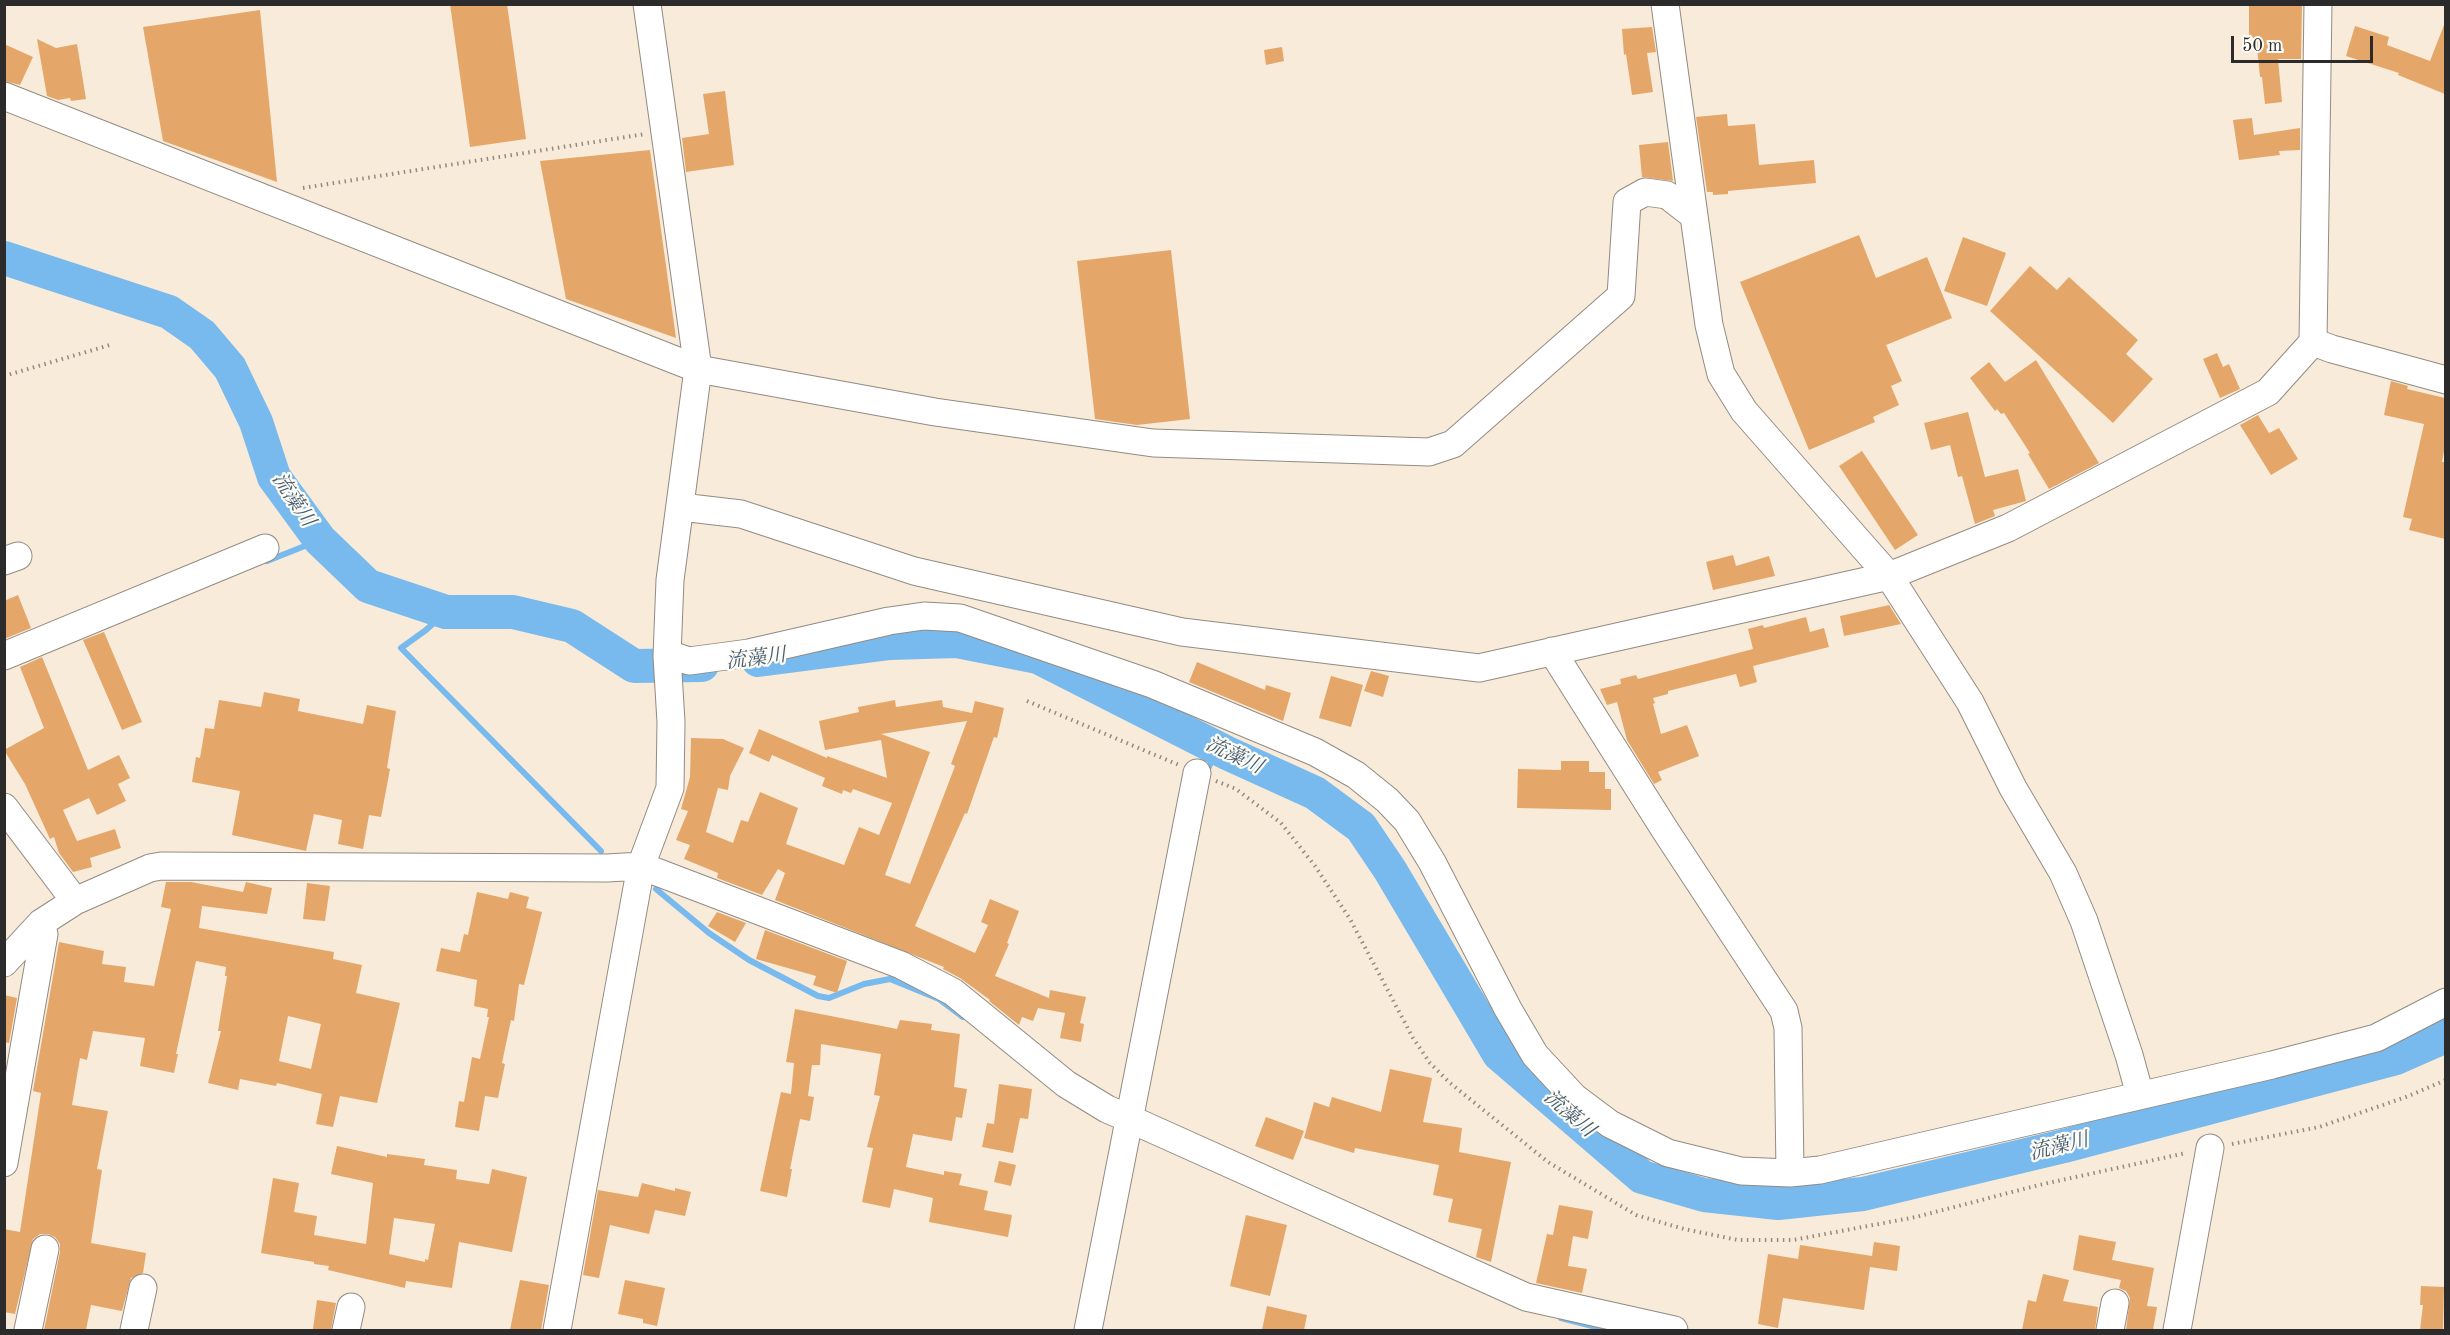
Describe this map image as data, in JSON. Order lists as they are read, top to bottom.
{
  "water": ["流藻川"],
  "scale_bar": "50 m"
}
